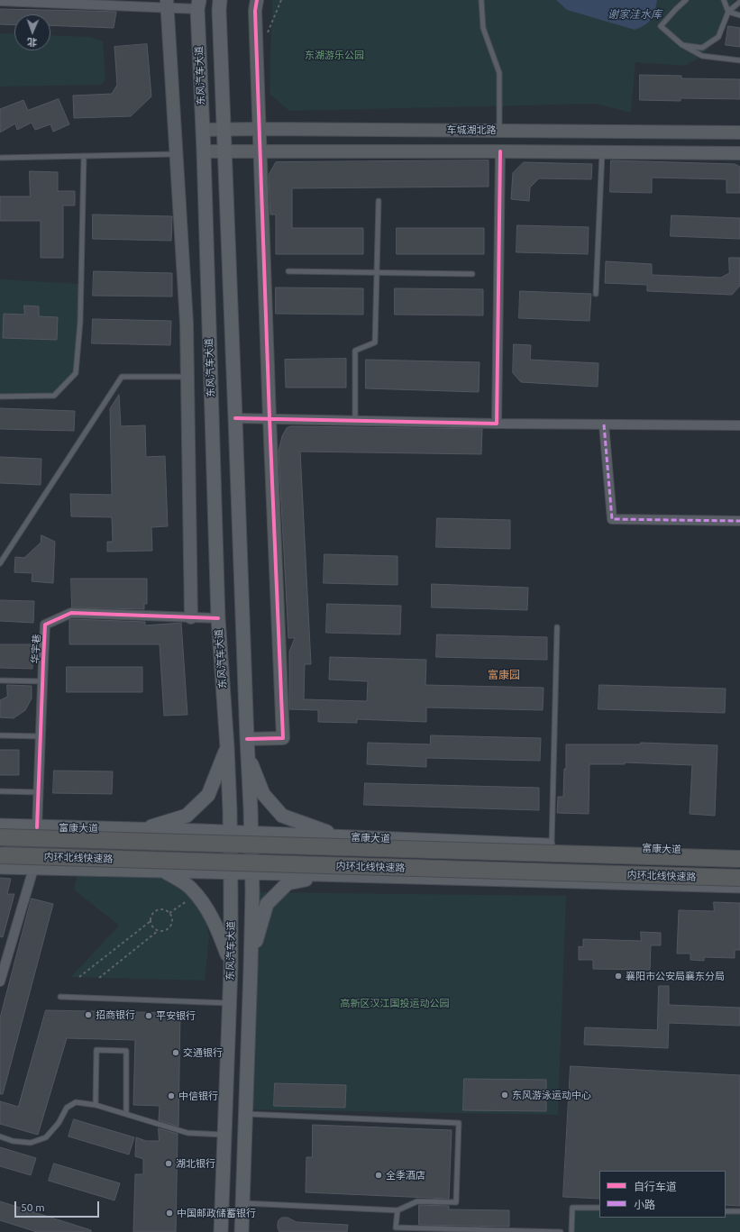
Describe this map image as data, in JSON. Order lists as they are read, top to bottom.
{
  "streets": {
    "highway": ["内环北线快速路"],
    "main road": ["东风汽车大道", "富康大道"],
    "street": ["车城湖北路", "华宇巷"]
  },
  "crossings": [
    ["东风汽车大道", "车城湖北路"],
    ["东风汽车大道", "华宇巷"],
    ["东风汽车大道", "富康大道"],
    ["华宇巷", "富康大道"]
  ],
  "districts": ["富康园"],
  "water": ["谢家洼水库"],
  "parks": ["东湖游乐公园", "高新区汉江国投运动公园"],
  "places": [
    "襄阳市公安局襄东分局",
    "招商银行",
    "平安银行",
    "交通银行",
    "东风游泳运动中心",
    "中信银行",
    "湖北银行",
    "全季酒店",
    "中国邮政储蓄银行"
  ],
  "legend": ["自行车道", "小路"],
  "scale_bar": "50 m",
  "north": "bottom"
}
